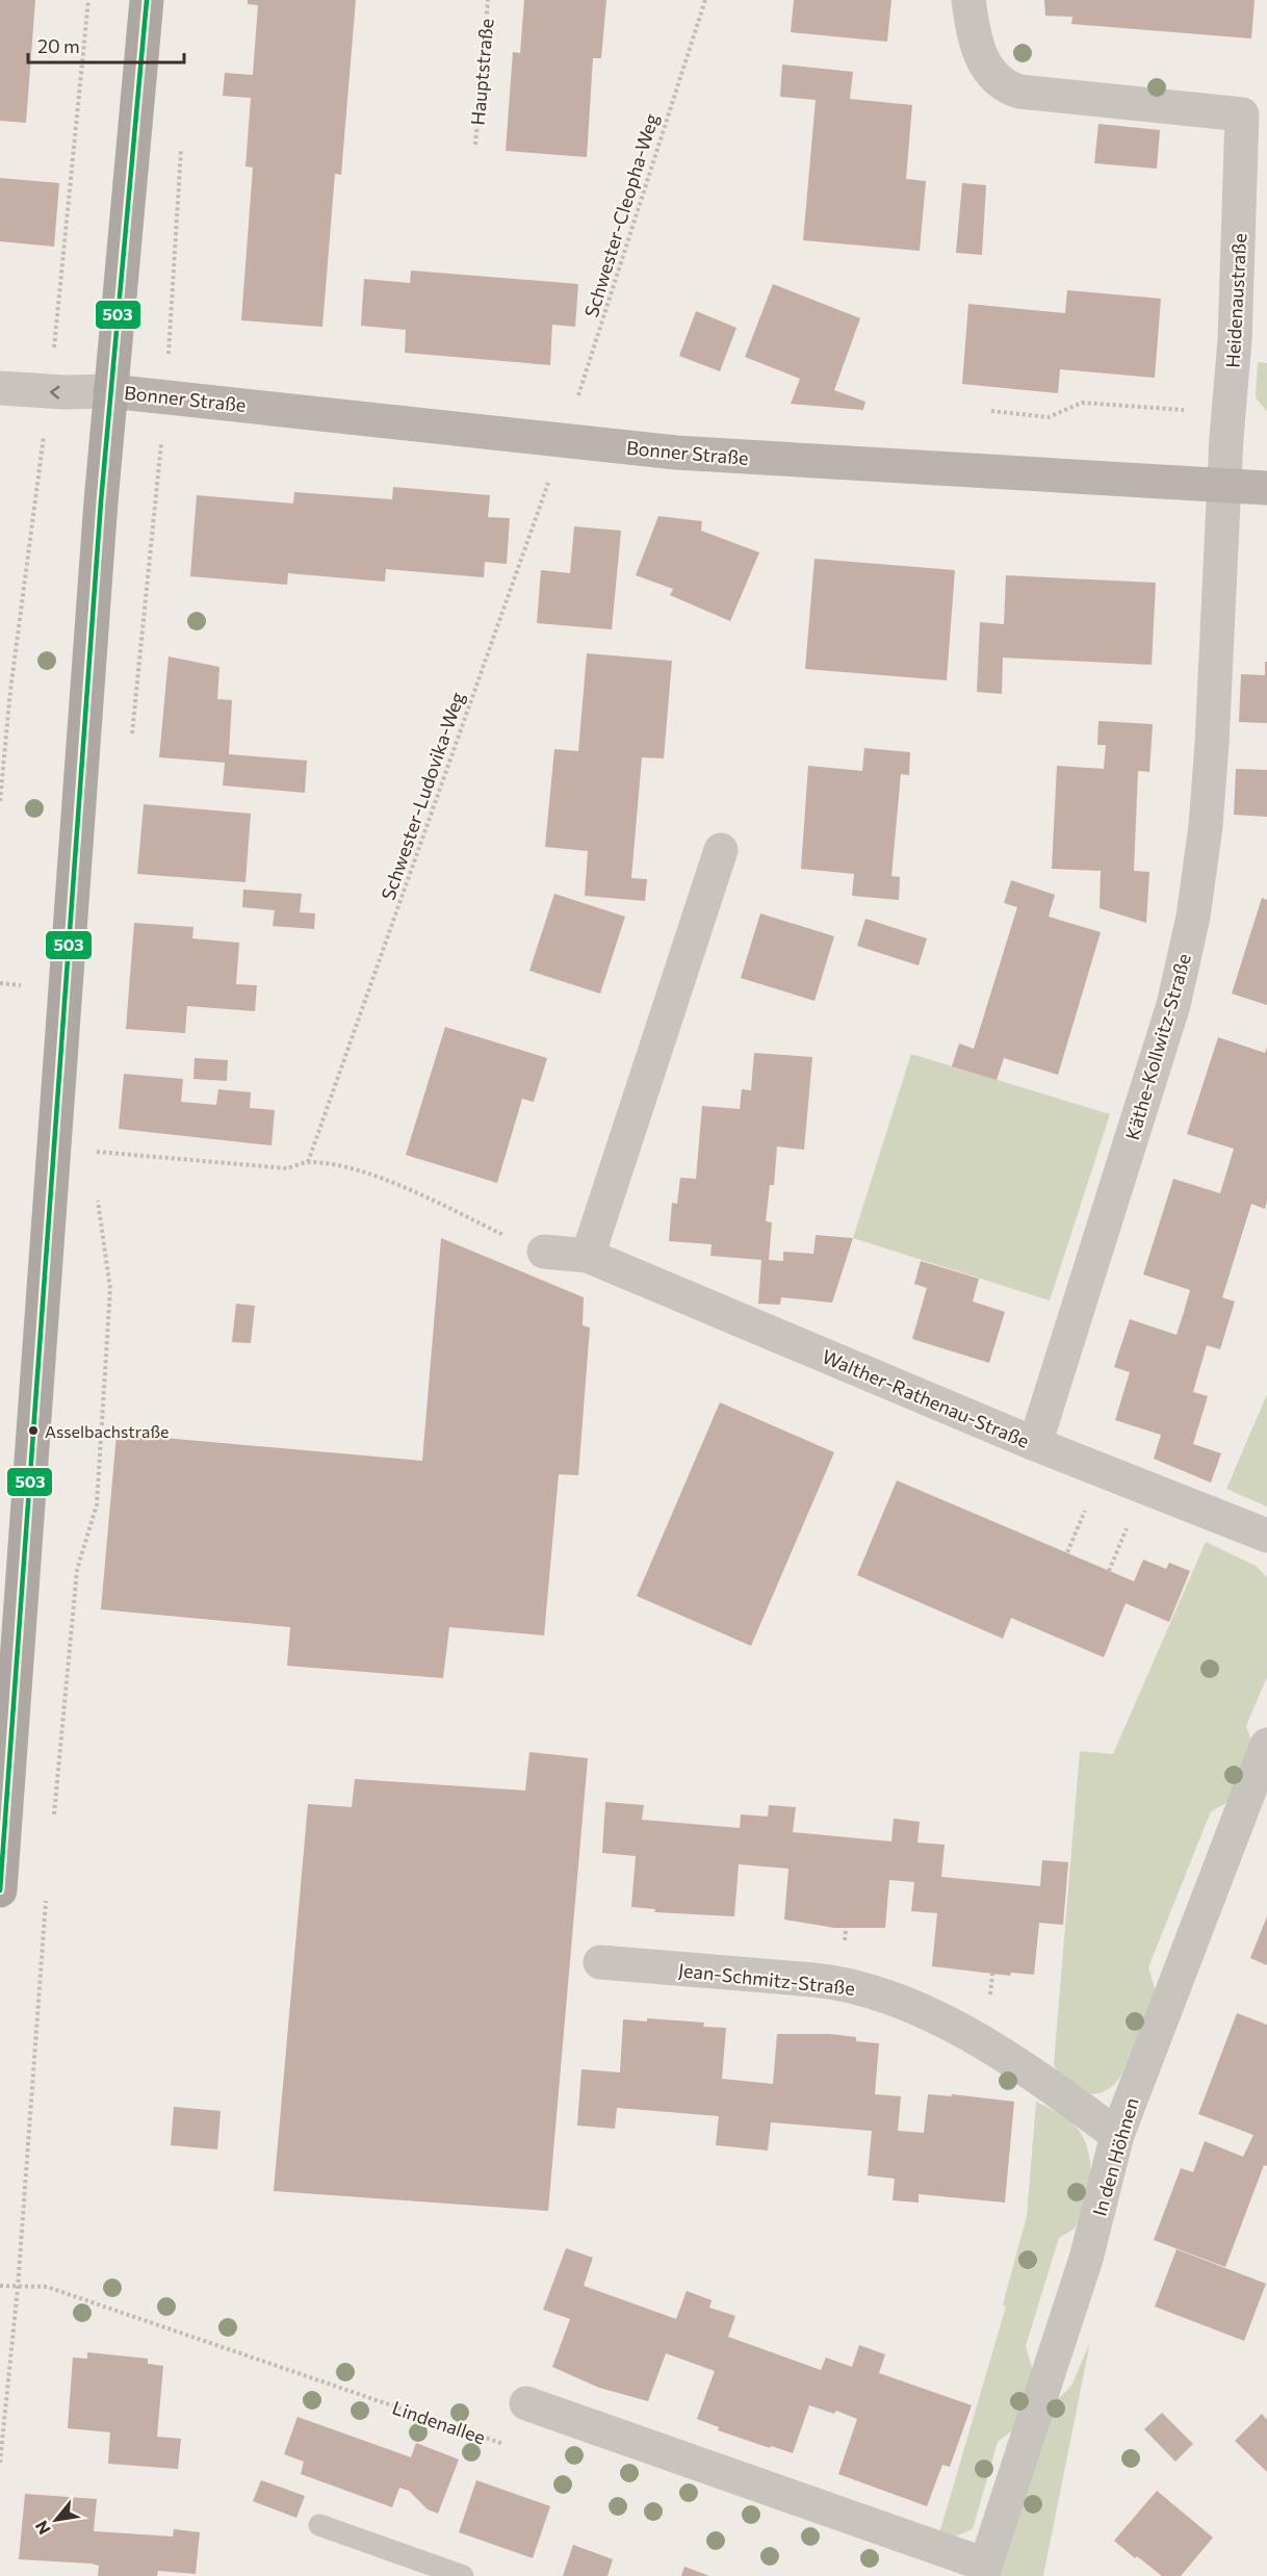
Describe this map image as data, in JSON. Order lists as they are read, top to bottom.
{
  "streets": {
    "main road": ["Bonner Straße"],
    "street": [
      "Heidenaustraße",
      "Käthe-Kollwitz-Straße",
      "Walther-Rathenau-Straße",
      "Jean-Schmitz-Straße",
      "In den Höhnen"
    ],
    "path": [
      "Hauptstraße",
      "Schwester-Cleopha-Weg",
      "Schwester-Ludovika-Weg",
      "Lindenallee"
    ]
  },
  "crossings": [
    ["Schwester-Cleopha-Weg", "Bonner Straße"],
    ["Schwester-Cleopha-Weg", "Schwester-Ludovika-Weg"],
    ["Heidenaustraße", "Bonner Straße"],
    ["Heidenaustraße", "Käthe-Kollwitz-Straße"],
    ["Bonner Straße", "Schwester-Ludovika-Weg"],
    ["Bonner Straße", "Käthe-Kollwitz-Straße"],
    ["Käthe-Kollwitz-Straße", "Walther-Rathenau-Straße"],
    ["Jean-Schmitz-Straße", "In den Höhnen"]
  ],
  "places": ["Asselbachstraße"],
  "lines": ["transit line 503"],
  "scale_bar": "20 m",
  "north": "bottom left"
}
